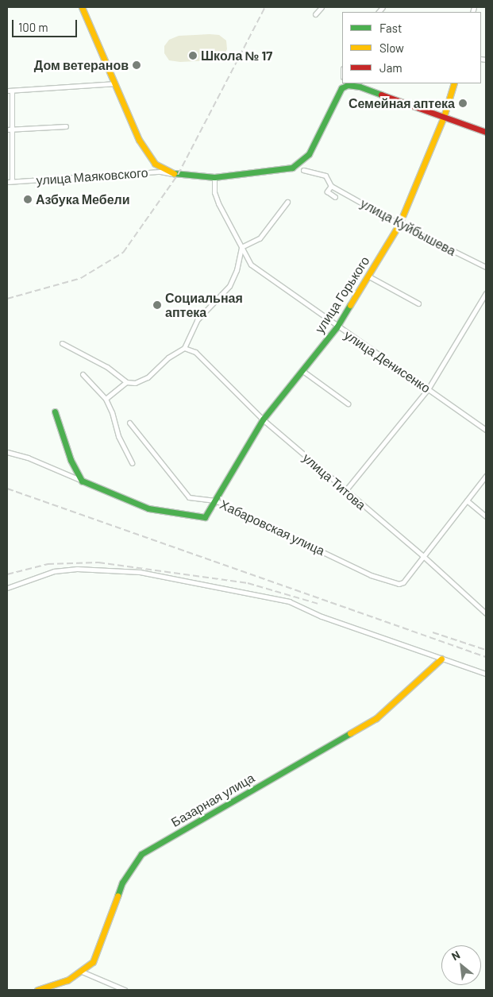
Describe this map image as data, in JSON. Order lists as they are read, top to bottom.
{
  "streets": {
    "street": [
      "улица Маяковского",
      "улица Куйбышева",
      "улица Горького",
      "улица Денисенко",
      "улица Титова",
      "Хабаровская улица",
      "Базарная улица"
    ]
  },
  "crossings": [
    ["улица Куйбышева", "улица Горького"],
    ["улица Горького", "улица Денисенко"],
    ["улица Горького", "улица Титова"],
    ["улица Горького", "Хабаровская улица"],
    ["улица Титова", "Хабаровская улица"]
  ],
  "places": [
    "Школа № 17",
    "Дом ветеранов",
    "Семейная аптека",
    "Азбука Мебели",
    "Социальная аптека"
  ],
  "legend": ["Fast", "Slow", "Jam"],
  "scale_bar": "100 m",
  "north": "top left"
}
